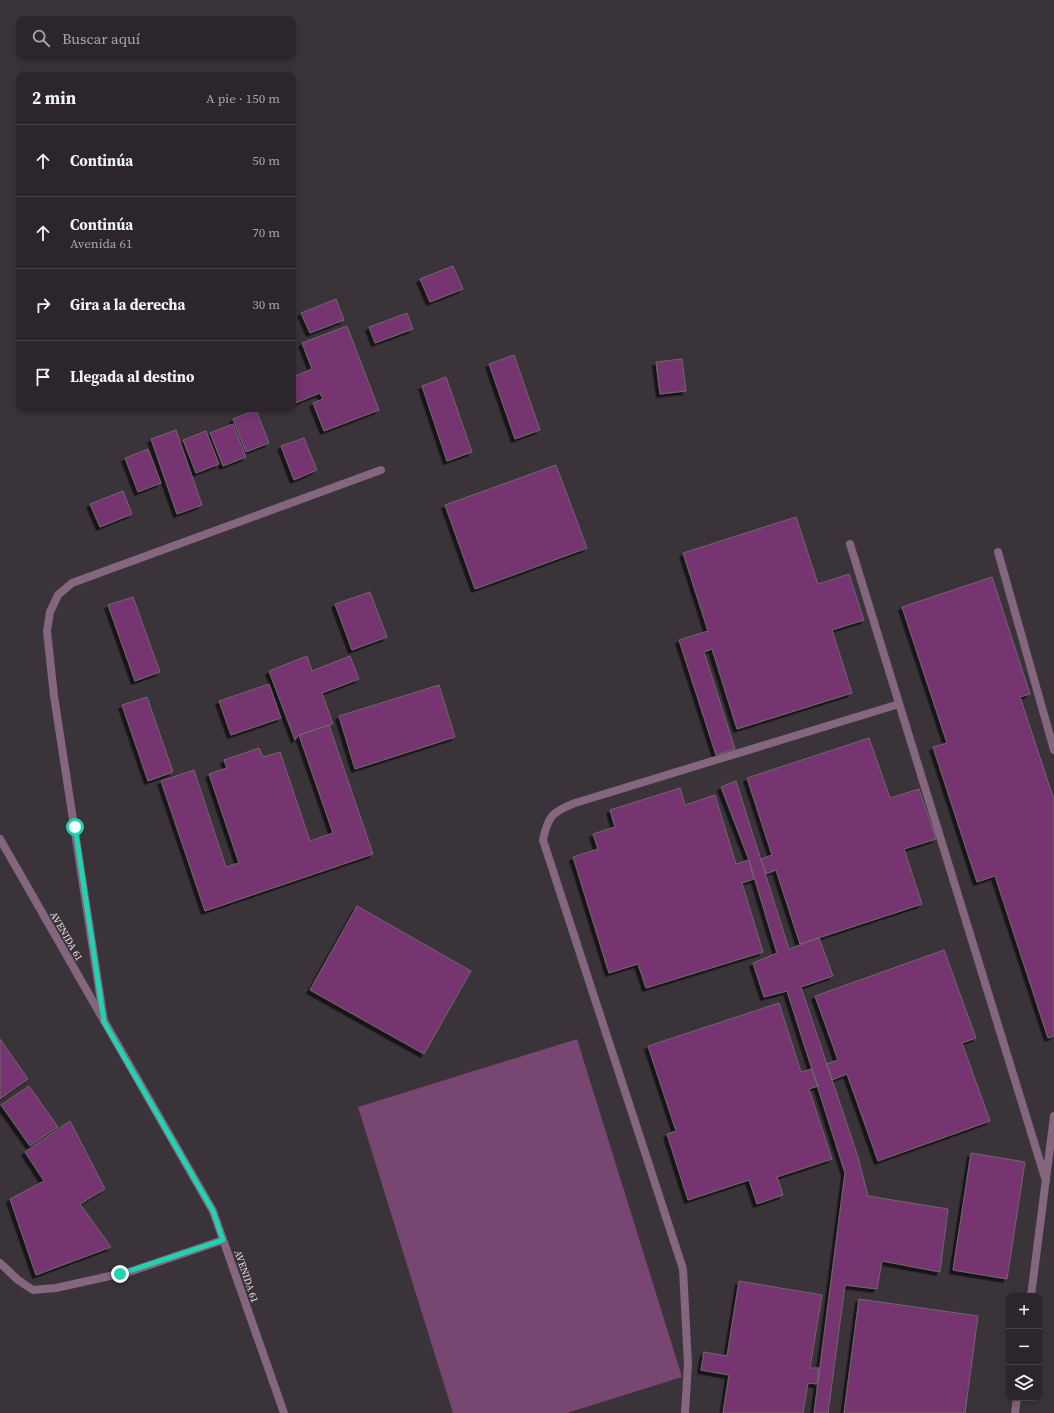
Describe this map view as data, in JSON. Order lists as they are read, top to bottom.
{
  "streets": {
    "street": ["AVENIDA 61"]
  },
  "page": {
    "search": "Buscar aquí",
    "heading": ["2 min", "A pie · 150 m"],
    "list": [
      ["Continúa", "50 m"],
      ["Continúa", "Avenida 61", "70 m"],
      ["Gira a la derecha", "30 m"],
      "Llegada al destino"
    ],
    "map_buttons": ["+", "−"]
  }
}
